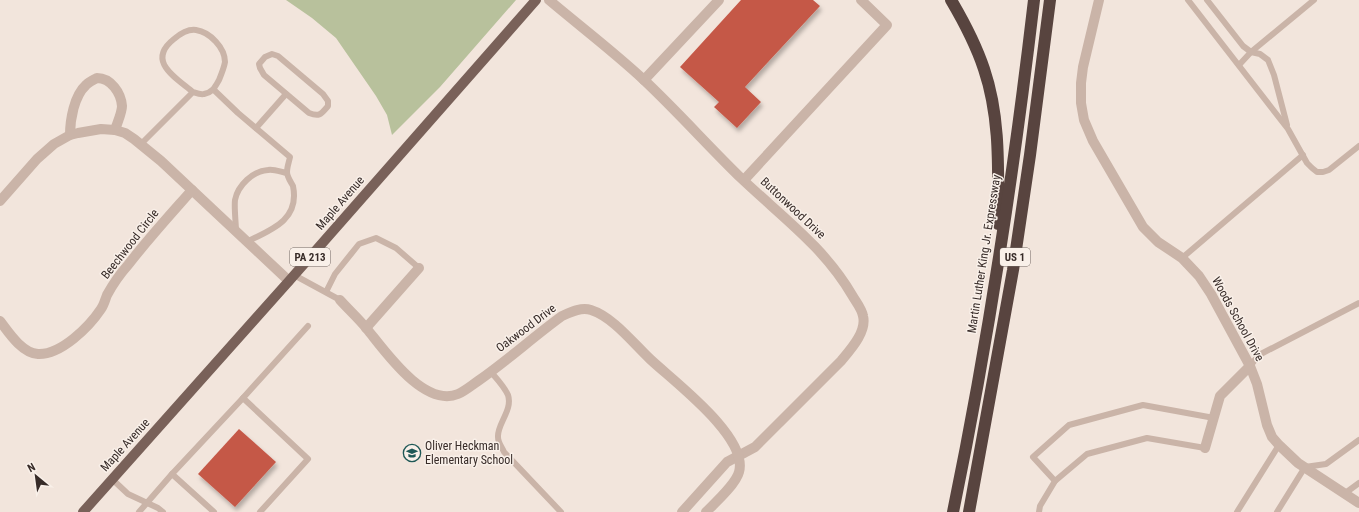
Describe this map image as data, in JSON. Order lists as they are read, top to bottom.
{
  "streets": {
    "highway": ["Martin Luther King Jr. Expressway", "US 1"],
    "main road": ["Maple Avenue", "PA 213"],
    "street": [
      "Buttonwood Drive",
      "Beechwood Circle",
      "Woods School Drive",
      "Oakwood Drive"
    ]
  },
  "crossings": [
    ["Buttonwood Drive", "Oakwood Drive"]
  ],
  "places": {
    "school or university": ["Oliver Heckman Elementary School"]
  },
  "north": "top left"
}
